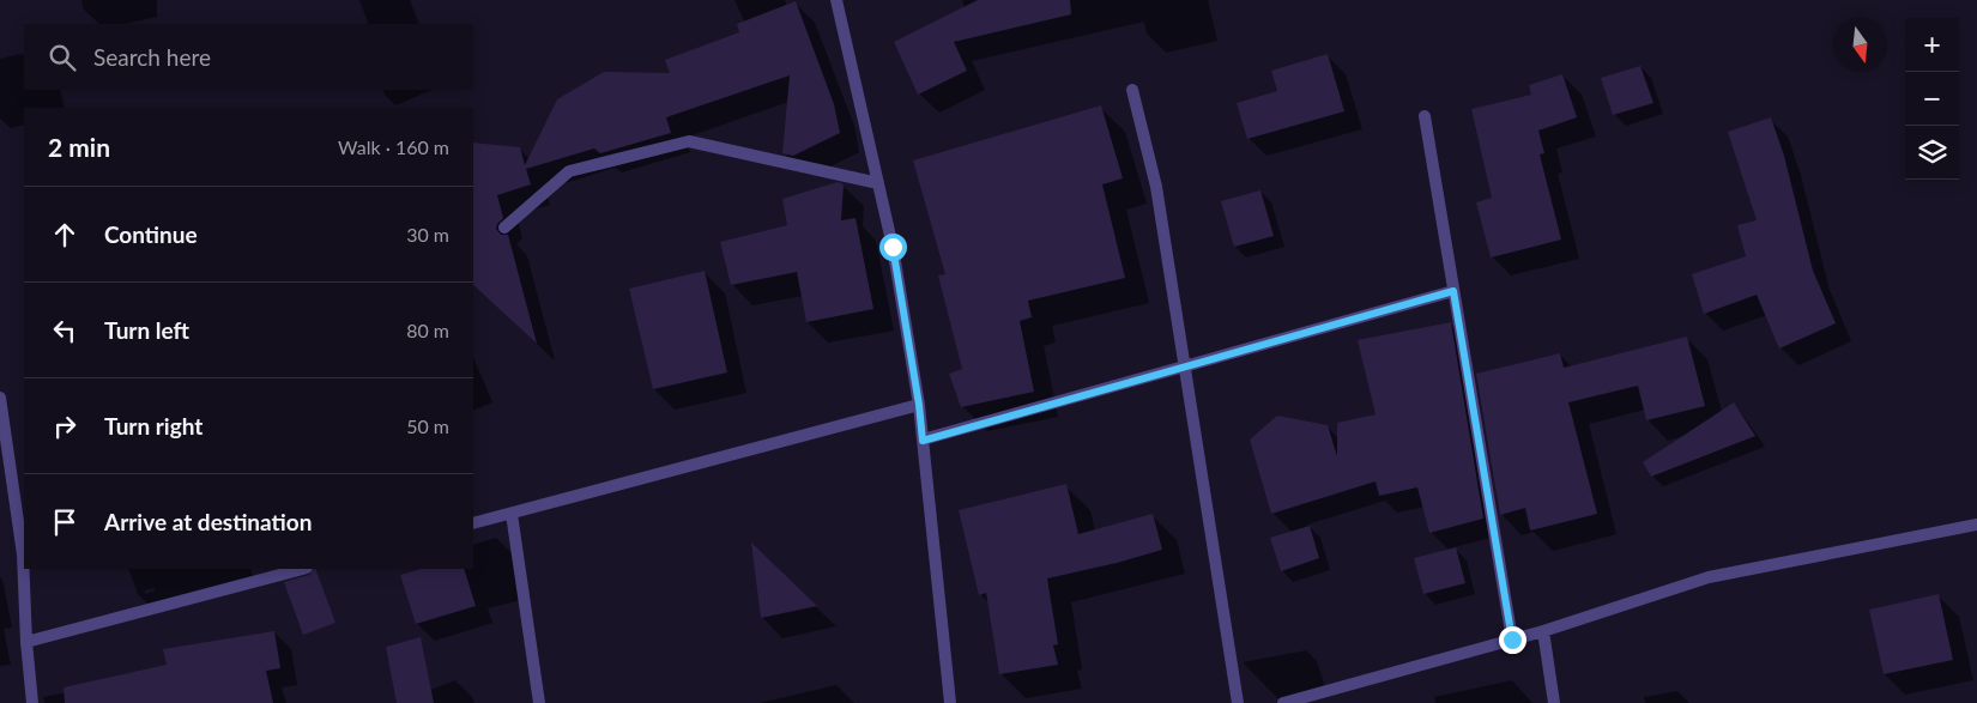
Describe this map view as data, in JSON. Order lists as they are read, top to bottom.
{
  "north": "bottom",
  "page": {
    "map_buttons": ["+", "−"],
    "search": "Search here",
    "heading": ["2 min", "Walk · 160 m"],
    "list": [
      ["Continue", "30 m"],
      ["Turn left", "80 m"],
      ["Turn right", "50 m"],
      "Arrive at destination"
    ]
  }
}
